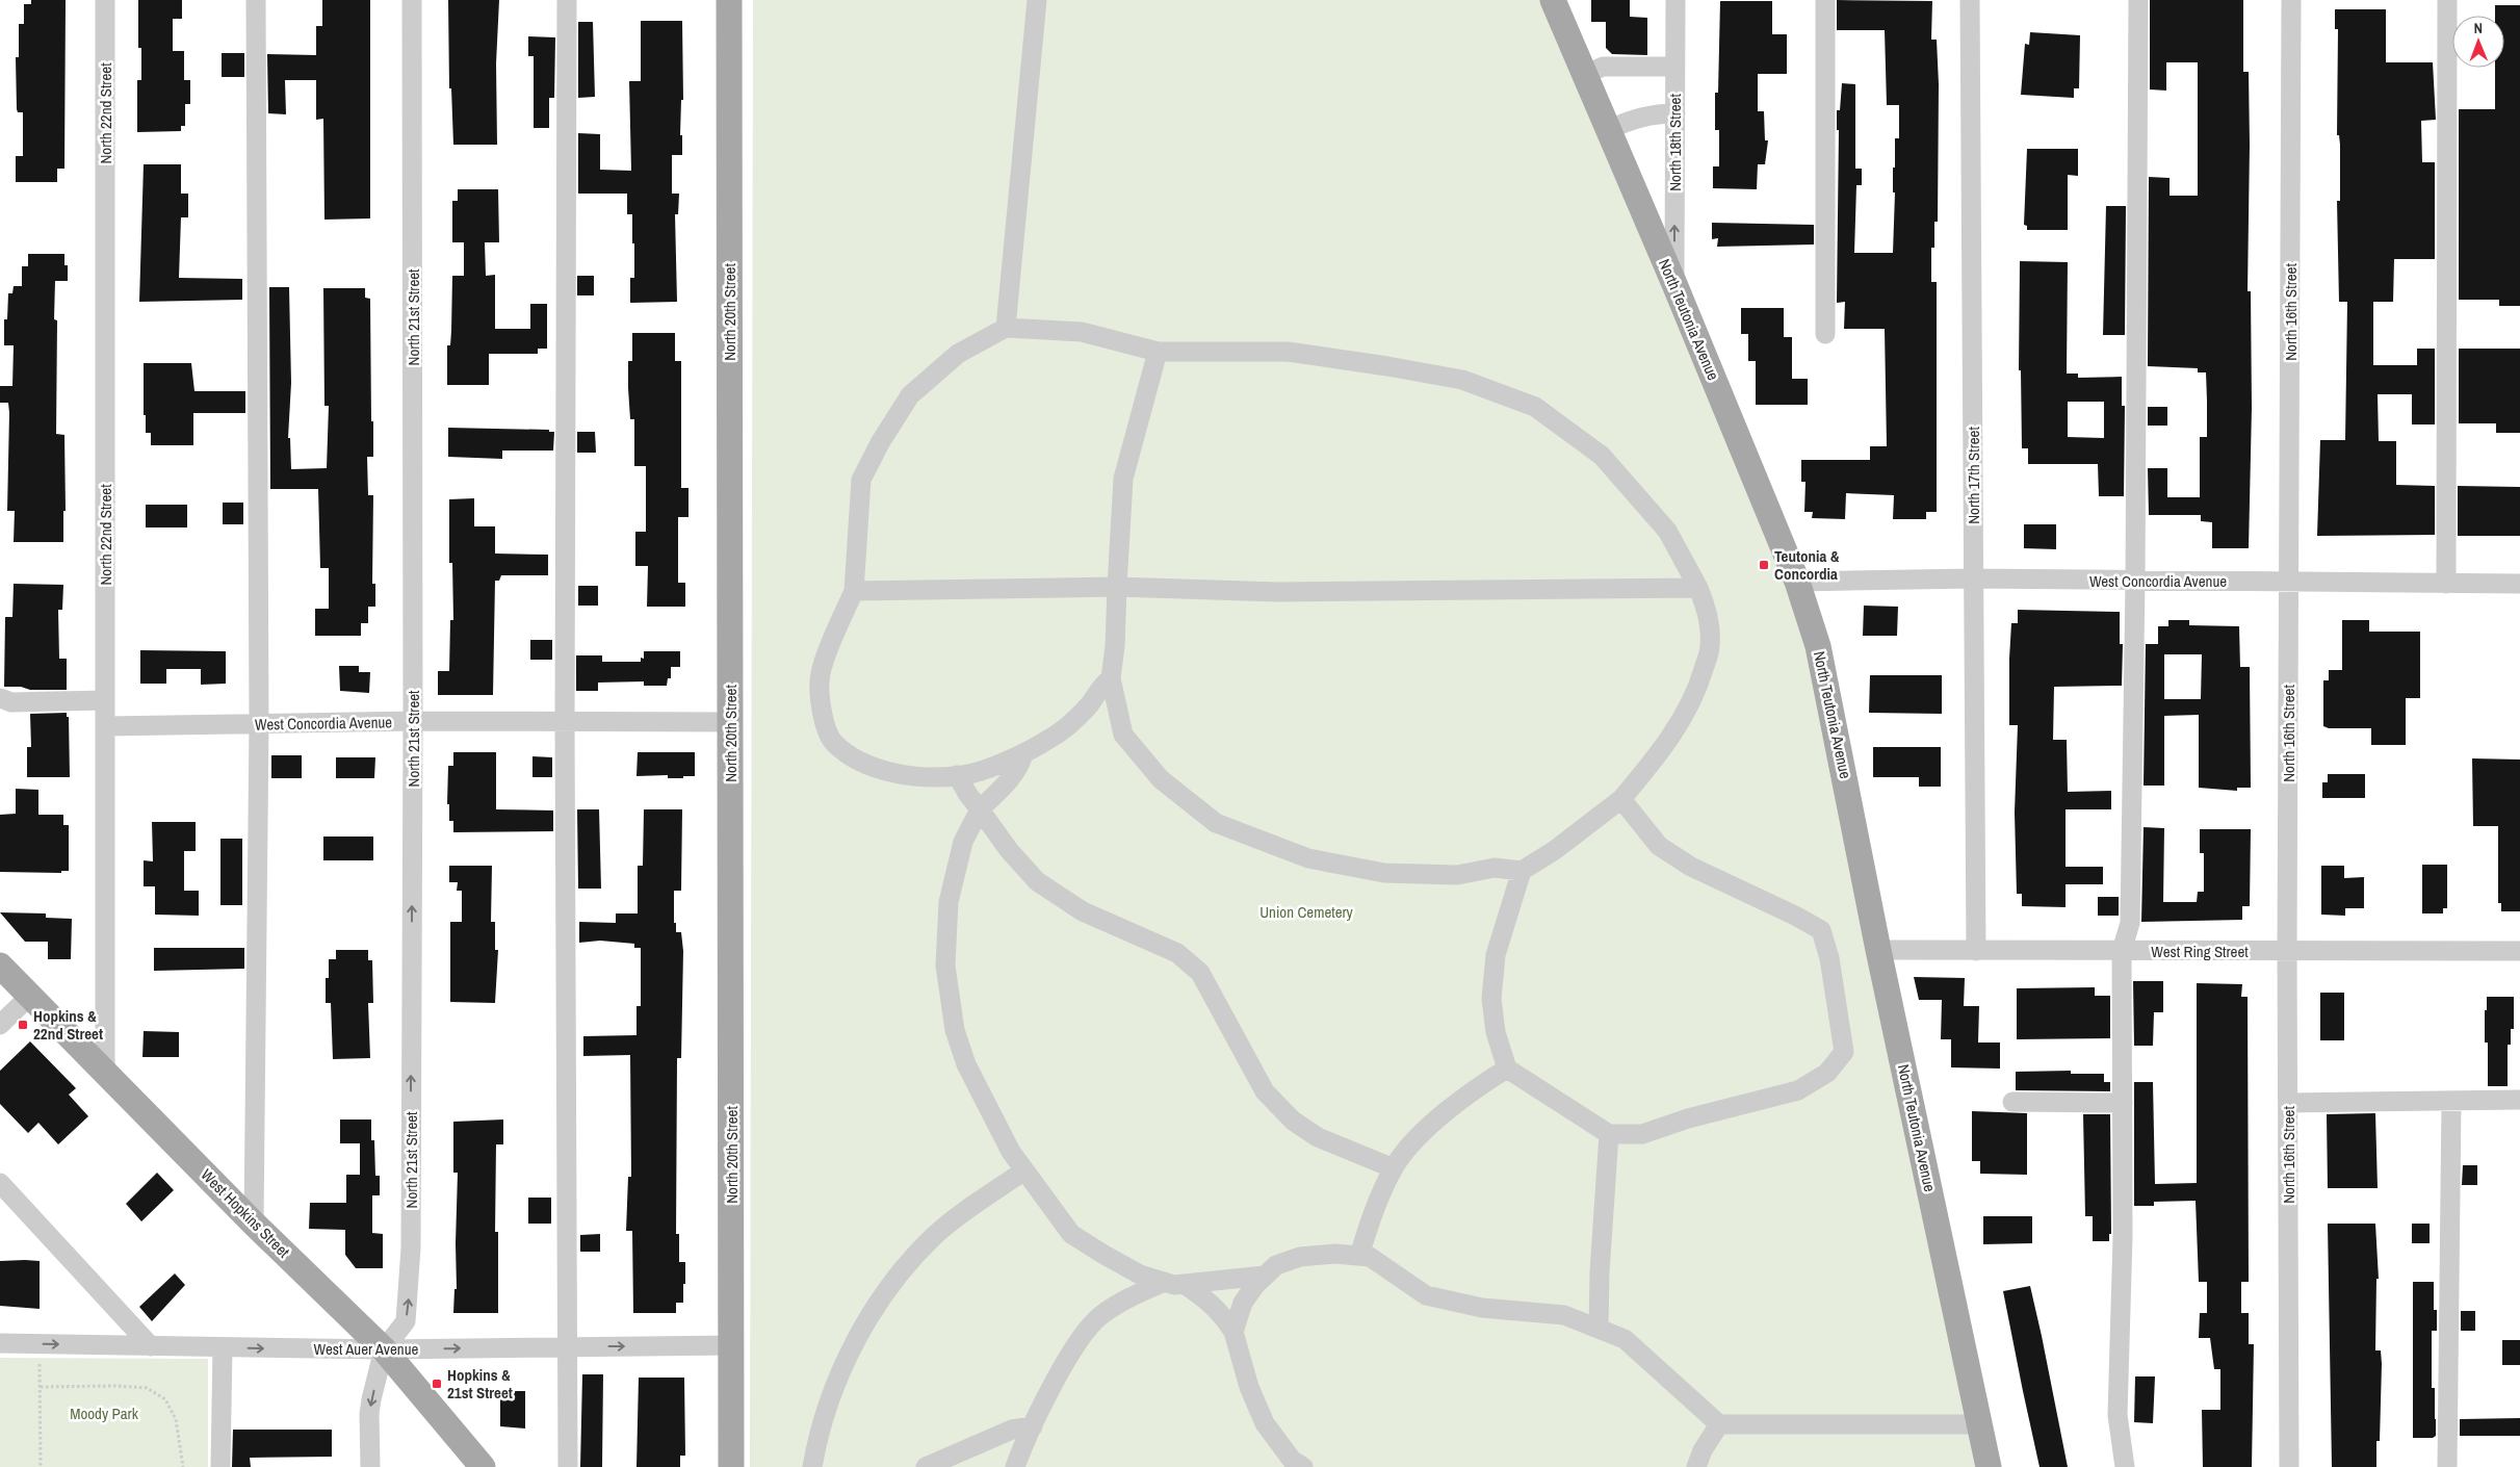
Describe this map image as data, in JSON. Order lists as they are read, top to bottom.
{
  "streets": {
    "main road": ["North 20th Street", "North Teutonia Avenue", "West Hopkins Street"],
    "street": [
      "North 22nd Street",
      "North 18th Street",
      "North 16th Street",
      "North 21st Street",
      "North 17th Street",
      "West Concordia Avenue",
      "West Ring Street",
      "West Auer Avenue"
    ]
  },
  "crossings": [
    ["North 22nd Street", "West Concordia Avenue"],
    ["North 22nd Street", "West Hopkins Street"],
    ["North 18th Street", "North Teutonia Avenue"],
    ["North 20th Street", "West Concordia Avenue"],
    ["North 20th Street", "West Auer Avenue"],
    ["North 16th Street", "West Concordia Avenue"],
    ["North 16th Street", "West Ring Street"],
    ["North 21st Street", "West Concordia Avenue"],
    ["North 21st Street", "West Hopkins Street"],
    ["North 21st Street", "West Auer Avenue"],
    ["North Teutonia Avenue", "West Concordia Avenue"],
    ["North Teutonia Avenue", "West Ring Street"],
    ["North 17th Street", "West Concordia Avenue"],
    ["North 17th Street", "West Ring Street"],
    ["West Hopkins Street", "West Auer Avenue"]
  ],
  "one_way": ["West Auer Avenue"],
  "parks": ["Union Cemetery", "Moody Park"],
  "places": {
    "transit": ["Teutonia & Concordia", "Hopkins & 22nd Street", "Hopkins & 21st Street"]
  },
  "north": "top"
}
